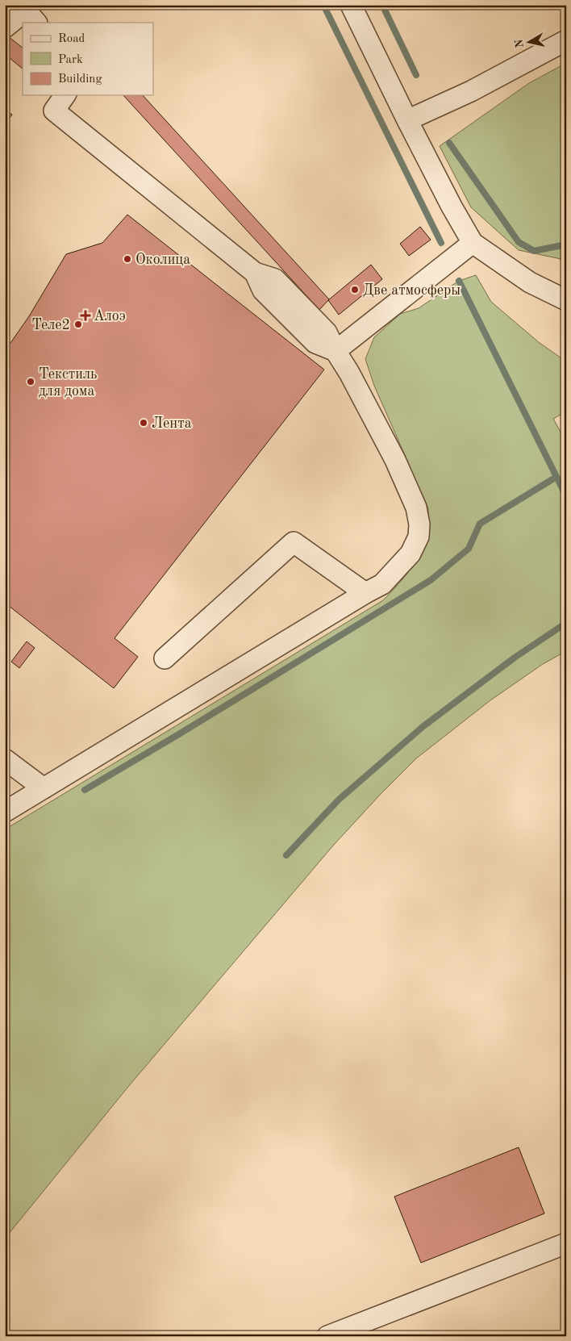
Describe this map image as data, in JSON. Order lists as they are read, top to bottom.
{
  "places": {
    "other": [
      "Околица",
      "Две атмосферы",
      "Теле2",
      "Текстиль для дома",
      "Лента"
    ],
    "health": ["Алоэ"]
  },
  "legend": ["Road", "Park", "Building"],
  "north": "left"
}
